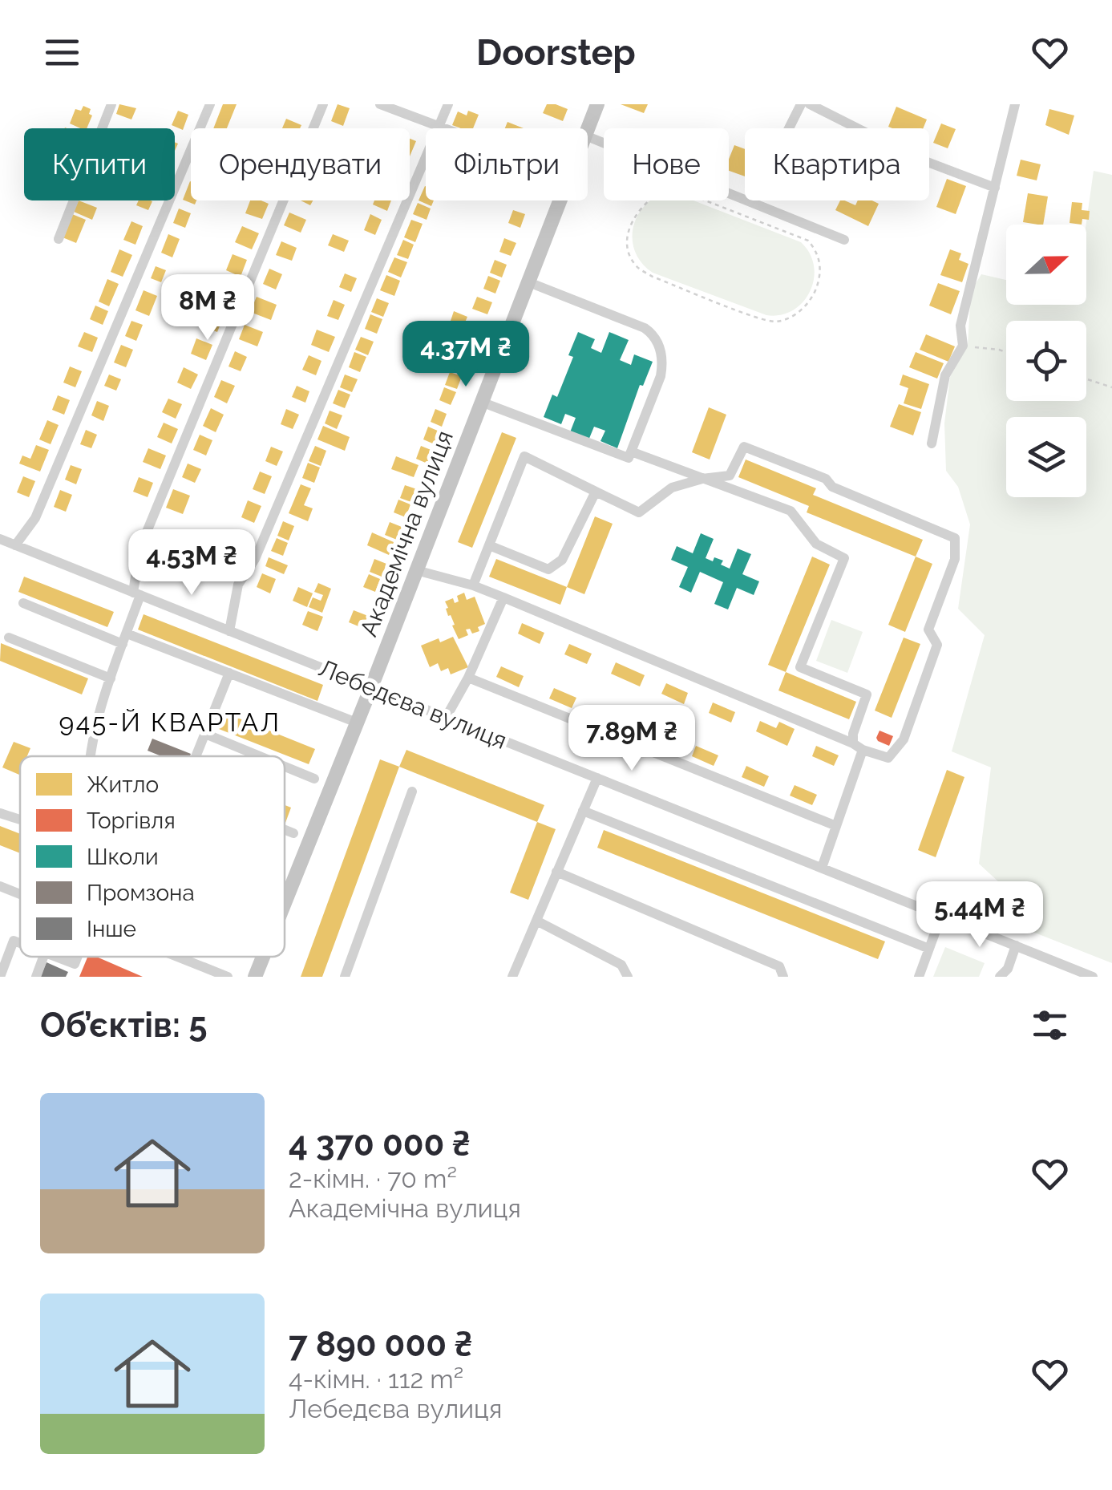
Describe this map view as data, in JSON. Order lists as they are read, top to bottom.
{
  "streets": {
    "main road": ["Академічна вулиця"],
    "street": ["Лебедєва вулиця"]
  },
  "crossings": [
    ["Академічна вулиця", "Лебедєва вулиця"]
  ],
  "districts": ["945-Й КВАРТАЛ"],
  "legend": [
    "Житло",
    "Торгівля",
    "Школи",
    "Промзона",
    "Інше"
  ],
  "north": "right",
  "page": {
    "header": "Doorstep",
    "chip": [
      "Купити",
      "Орендувати",
      "Фільтри",
      "Нове",
      "Квартира"
    ],
    "price": [
      "8M ₴",
      "4.37M ₴",
      "4.53M ₴",
      "7.89M ₴",
      "5.44M ₴"
    ],
    "heading": "Об’єктів: 5",
    "list": [
      {
        "name": "4 370 000 ₴",
        "note": "2-кімн. · 70 m² · Академічна вулиця"
      },
      {
        "name": "7 890 000 ₴",
        "note": "4-кімн. · 112 m² · Лебедєва вулиця"
      }
    ]
  }
}
